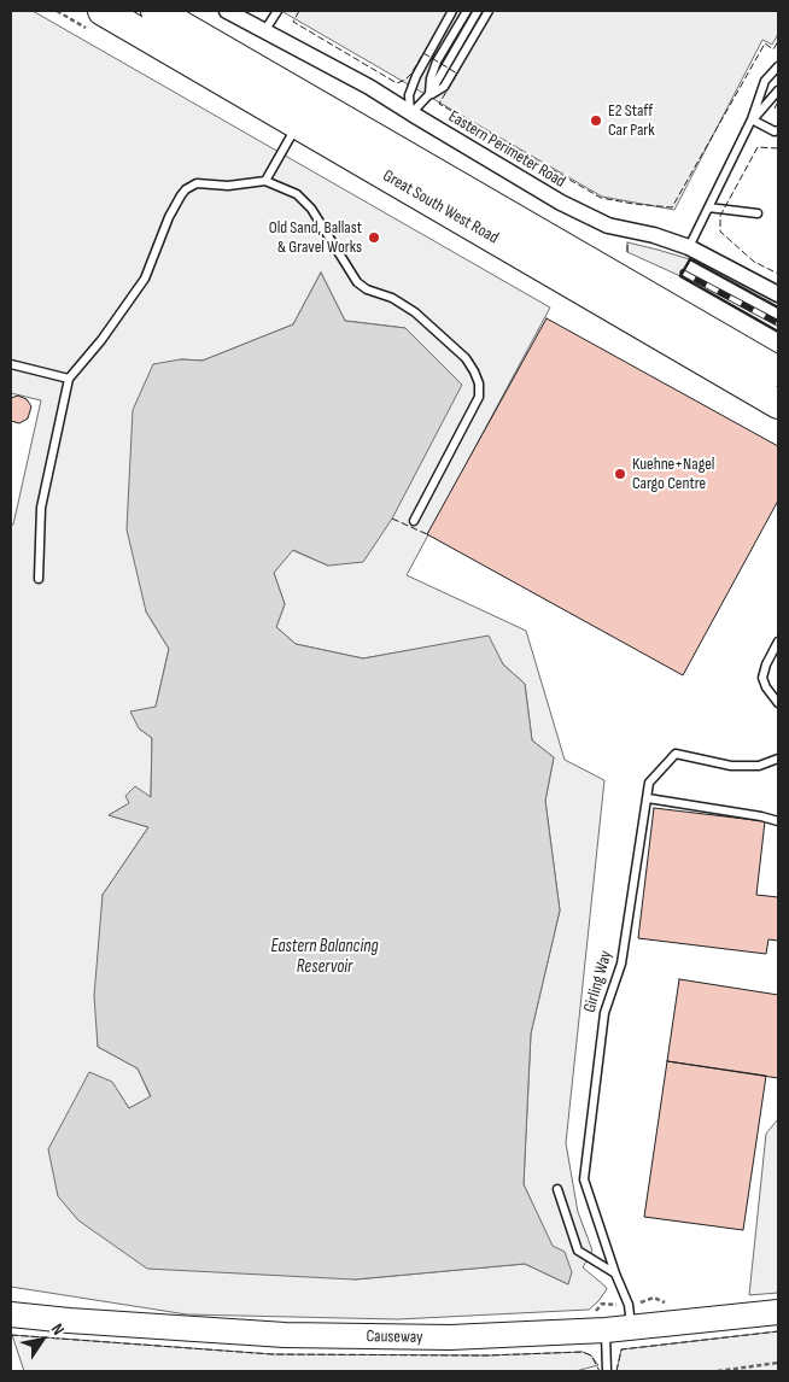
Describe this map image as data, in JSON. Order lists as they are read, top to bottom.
{
  "streets": {
    "highway": ["Great South West Road"],
    "main road": ["Causeway"],
    "street": ["Eastern Perimeter Road"],
    "lane": ["Girling Way"]
  },
  "crossings": [
    ["Girling Way", "Causeway"]
  ],
  "water": ["Eastern Balancing Reservoir"],
  "places": ["E2 Staff Car Park", "Old Sand, Ballast & Gravel Works", "Kuehne+Nagel Cargo Centre"],
  "north": "top right"
}
